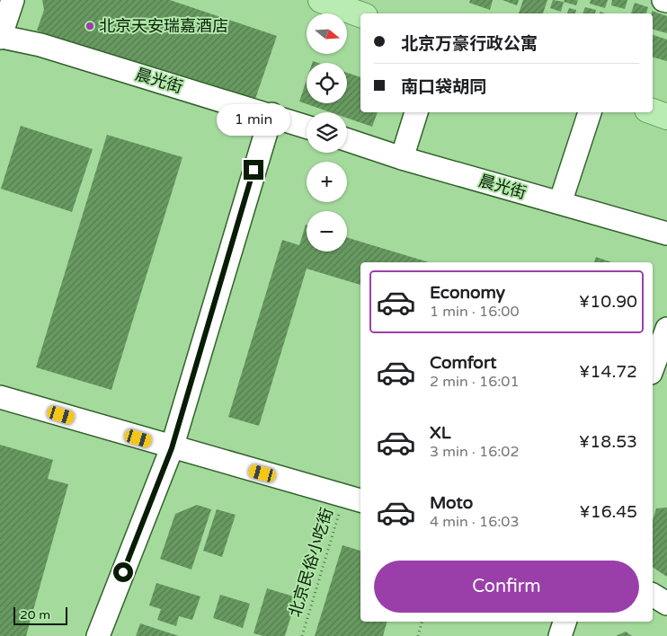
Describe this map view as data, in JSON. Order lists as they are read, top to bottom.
{
  "streets": {
    "street": ["晨光街"],
    "path": ["北京民俗小吃街"]
  },
  "places": ["北京天安瑞嘉酒店"],
  "scale_bar": "20 m",
  "north": "right",
  "page": {
    "map_buttons": ["+", "−"],
    "banner": ["北京万豪行政公寓", "南口袋胡同"],
    "bubble": "1 min",
    "list": [
      {
        "name": "Economy",
        "note": "1 min · 16:00",
        "value": "¥10.90"
      },
      {
        "name": "Comfort",
        "note": "2 min · 16:01",
        "value": "¥14.72"
      },
      {
        "name": "XL",
        "note": "3 min · 16:02",
        "value": "¥18.53"
      },
      {
        "name": "Moto",
        "note": "4 min · 16:03",
        "value": "¥16.45"
      }
    ],
    "buttons": "Confirm",
    "scale": "20 m"
  }
}
